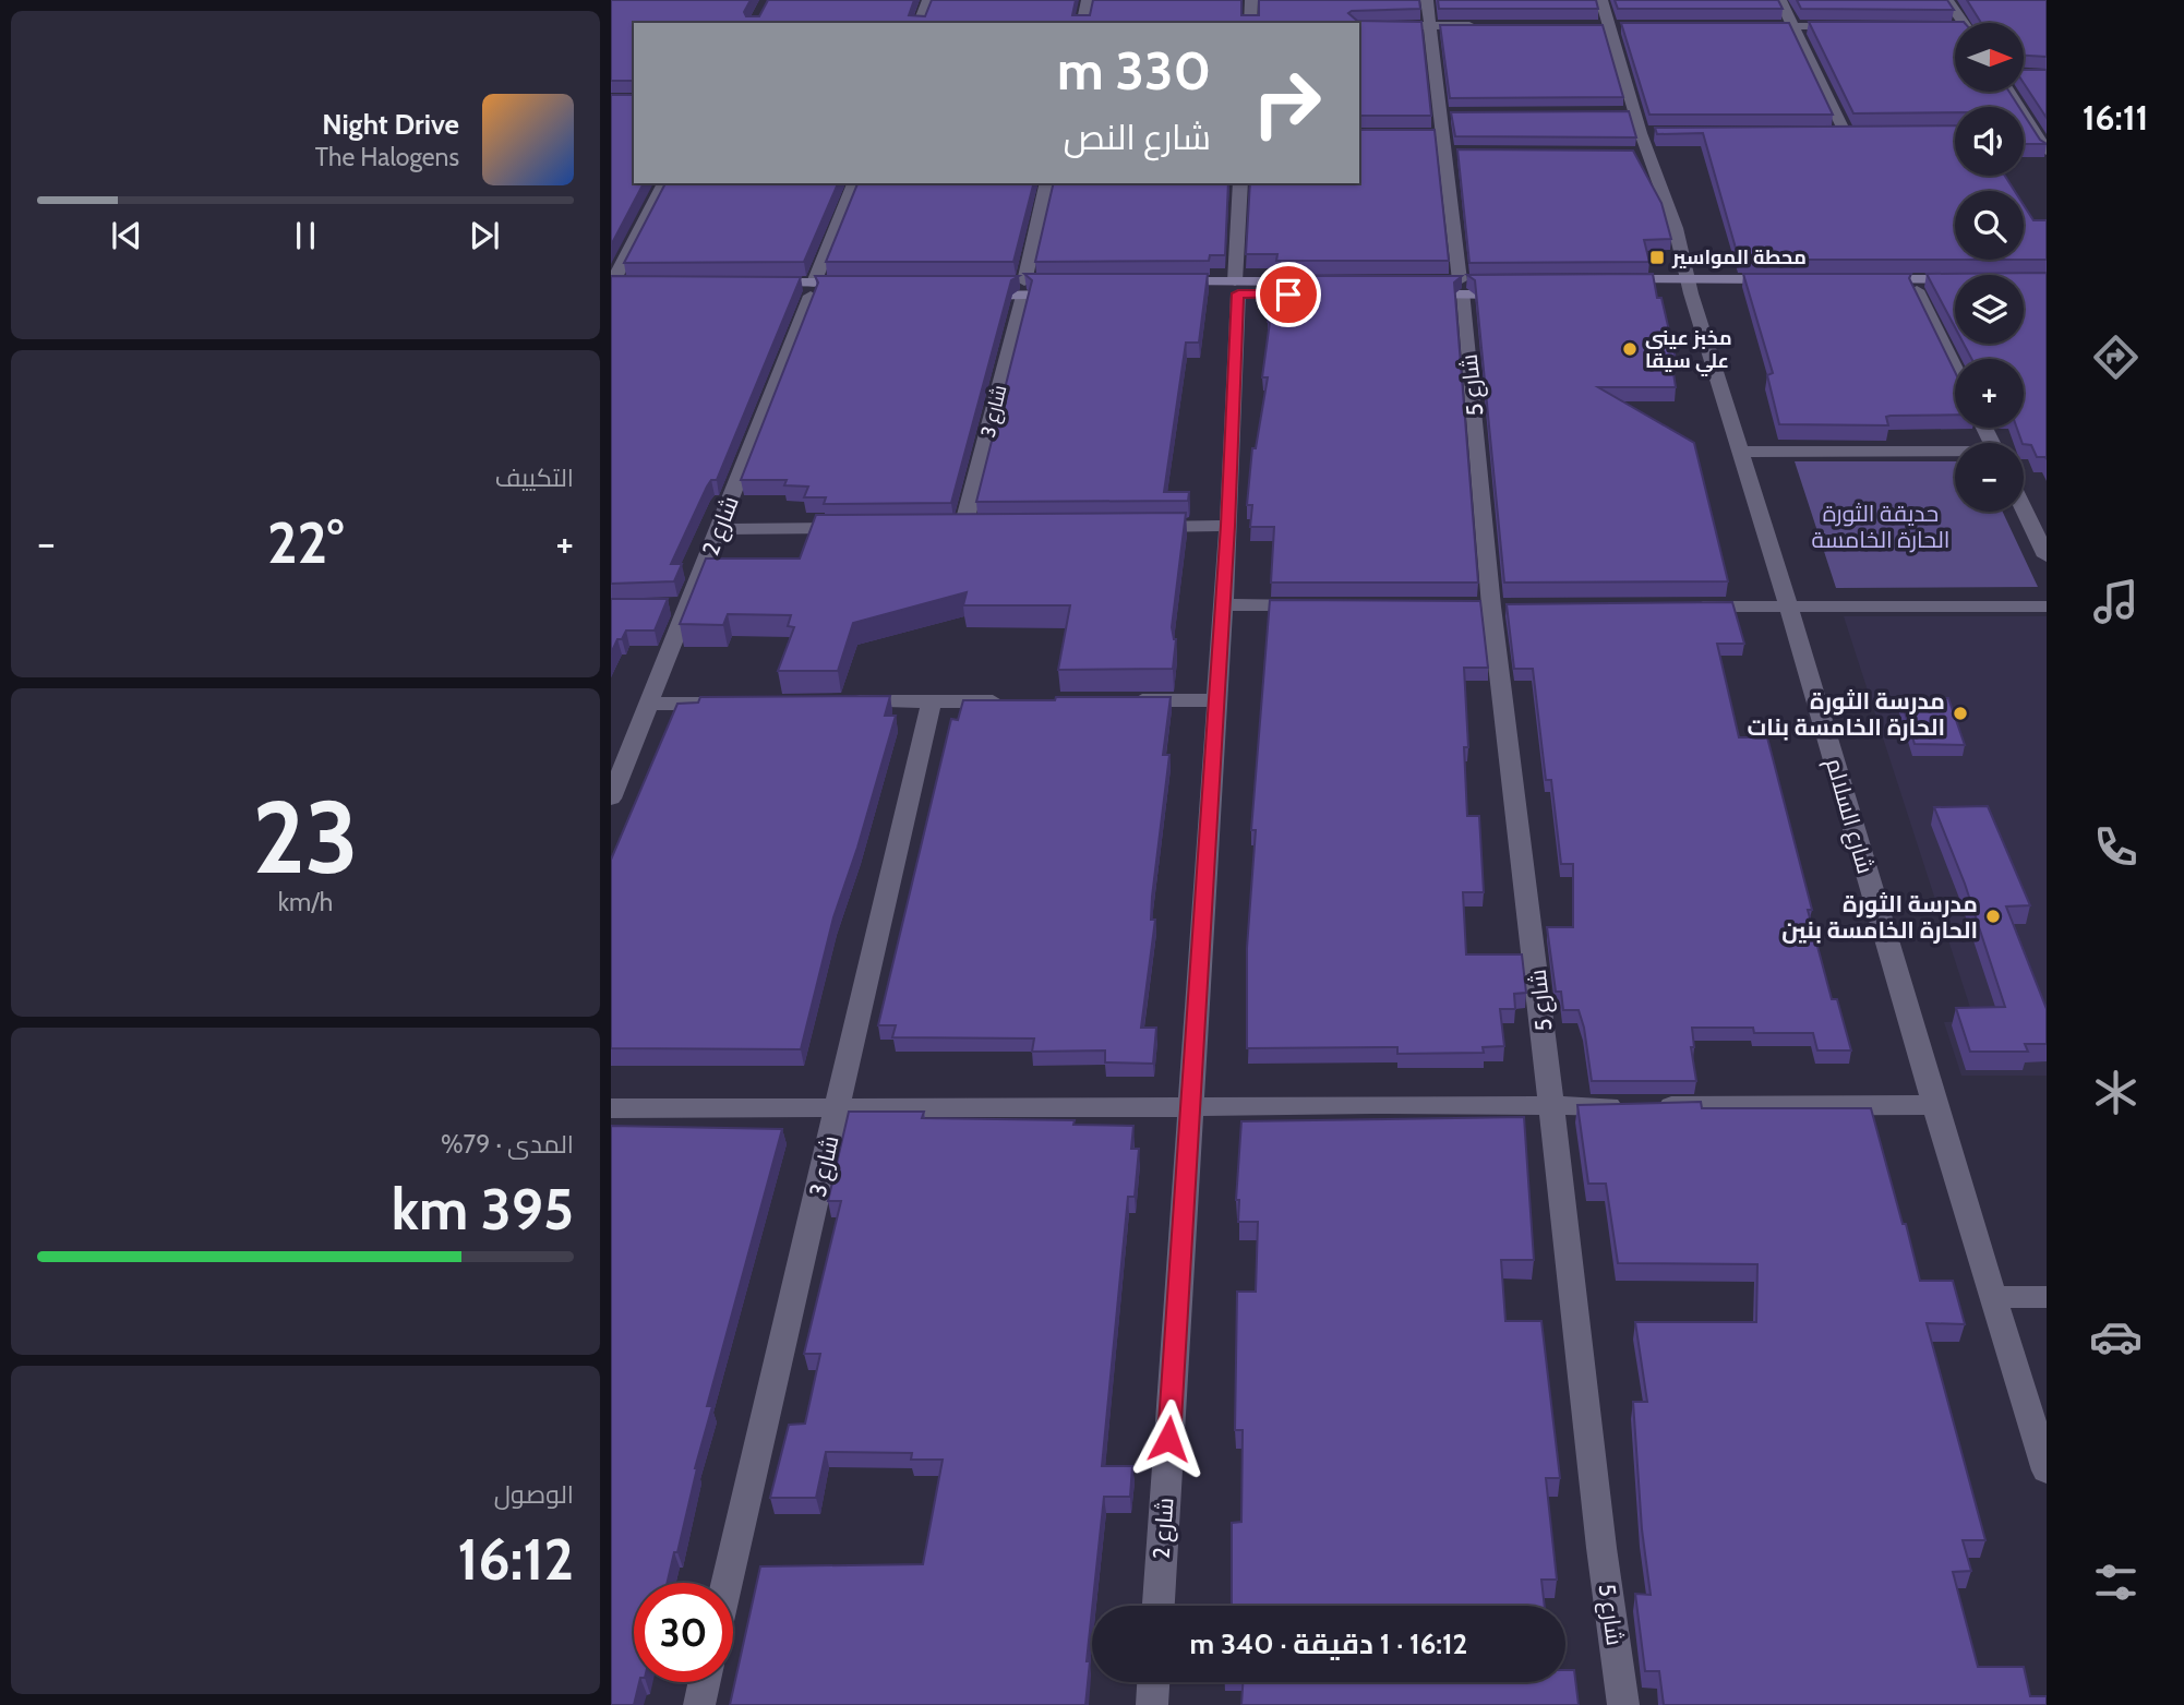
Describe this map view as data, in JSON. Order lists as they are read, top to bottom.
{
  "streets": {
    "street": [
      "شارع 5",
      "شارع 3",
      "شارع 2",
      "شارع السلالم"
    ]
  },
  "parks": ["حديقة الثورة الحارة الخامسة"],
  "places": {
    "transit": ["محطة المواسير"],
    "other": ["مخبز عيني علي سيقا", "مدرسة الثورة الحارة الخامسة بنات", "مدرسة الثورة الحارة الخامسة بنين"]
  },
  "north": "right",
  "page": {
    "tabs": "16:11",
    "map_buttons": ["+", "−"],
    "turn": ["330 m", "شارع النص"],
    "song": ["Night Drive", "The Halogens"],
    "tile": [
      "التكييف",
      ["23", "km/h"],
      ["المدى · 79%", "395 km"],
      ["الوصول", "16:12"]
    ],
    "heat": ["−", "22°", "+"],
    "limit": "30",
    "trip": "16:12 · 1 دقيقة · 340 m"
  }
}
